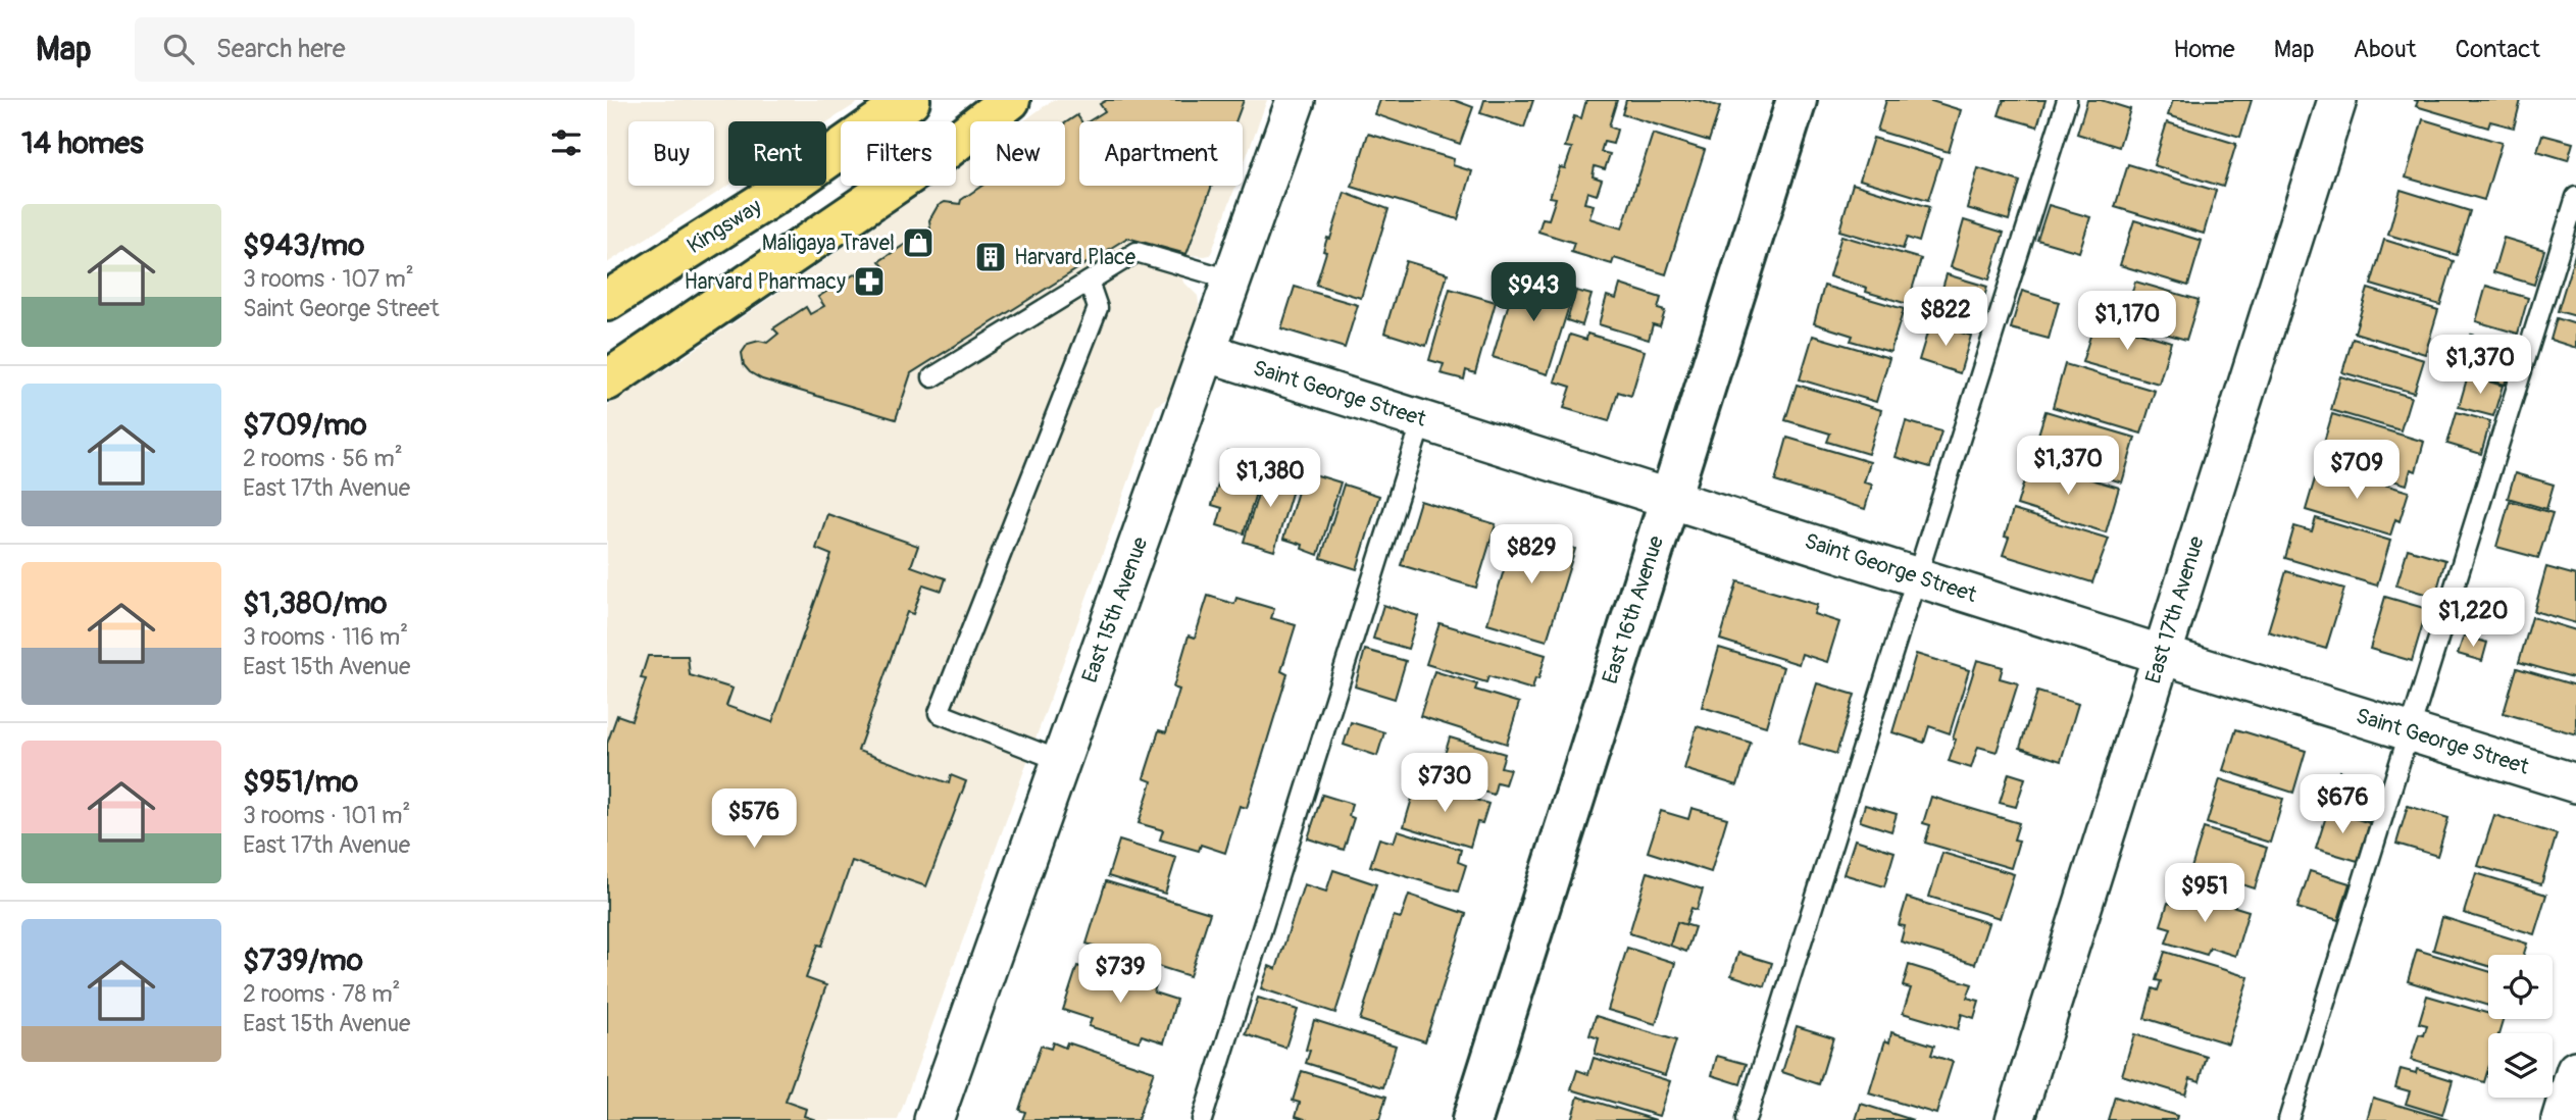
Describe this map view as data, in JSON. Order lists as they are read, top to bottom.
{
  "streets": {
    "main road": ["Kingsway"],
    "street": [
      "Saint George Street",
      "East 15th Avenue",
      "East 16th Avenue",
      "East 17th Avenue"
    ]
  },
  "crossings": [
    ["Saint George Street", "East 15th Avenue"],
    ["Saint George Street", "East 16th Avenue"],
    ["Saint George Street", "East 17th Avenue"]
  ],
  "places": {
    "shop": ["Maligaya Travel"],
    "building": ["Harvard Place"],
    "pharmacy": ["Harvard Pharmacy"]
  },
  "page": {
    "header": "Map",
    "search": "Search here",
    "nav": [
      "Home",
      "Map",
      "About",
      "Contact"
    ],
    "heading": "14 homes",
    "chip": [
      "Buy",
      "Rent",
      "Filters",
      "New",
      "Apartment"
    ],
    "list": [
      {
        "name": "$943/mo",
        "note": "3 rooms · 107 m² · Saint George Street"
      },
      {
        "name": "$709/mo",
        "note": "2 rooms · 56 m² · East 17th Avenue"
      },
      {
        "name": "$1,380/mo",
        "note": "3 rooms · 116 m² · East 15th Avenue"
      },
      {
        "name": "$951/mo",
        "note": "3 rooms · 101 m² · East 17th Avenue"
      },
      {
        "name": "$739/mo",
        "note": "2 rooms · 78 m² · East 15th Avenue"
      }
    ],
    "price": [
      "$943",
      "$822",
      "$1,170",
      "$1,370",
      "$1,370",
      "$709",
      "$1,380",
      "$829",
      "$1,220",
      "$730",
      "$676",
      "$576",
      "$951",
      "$739"
    ]
  }
}
